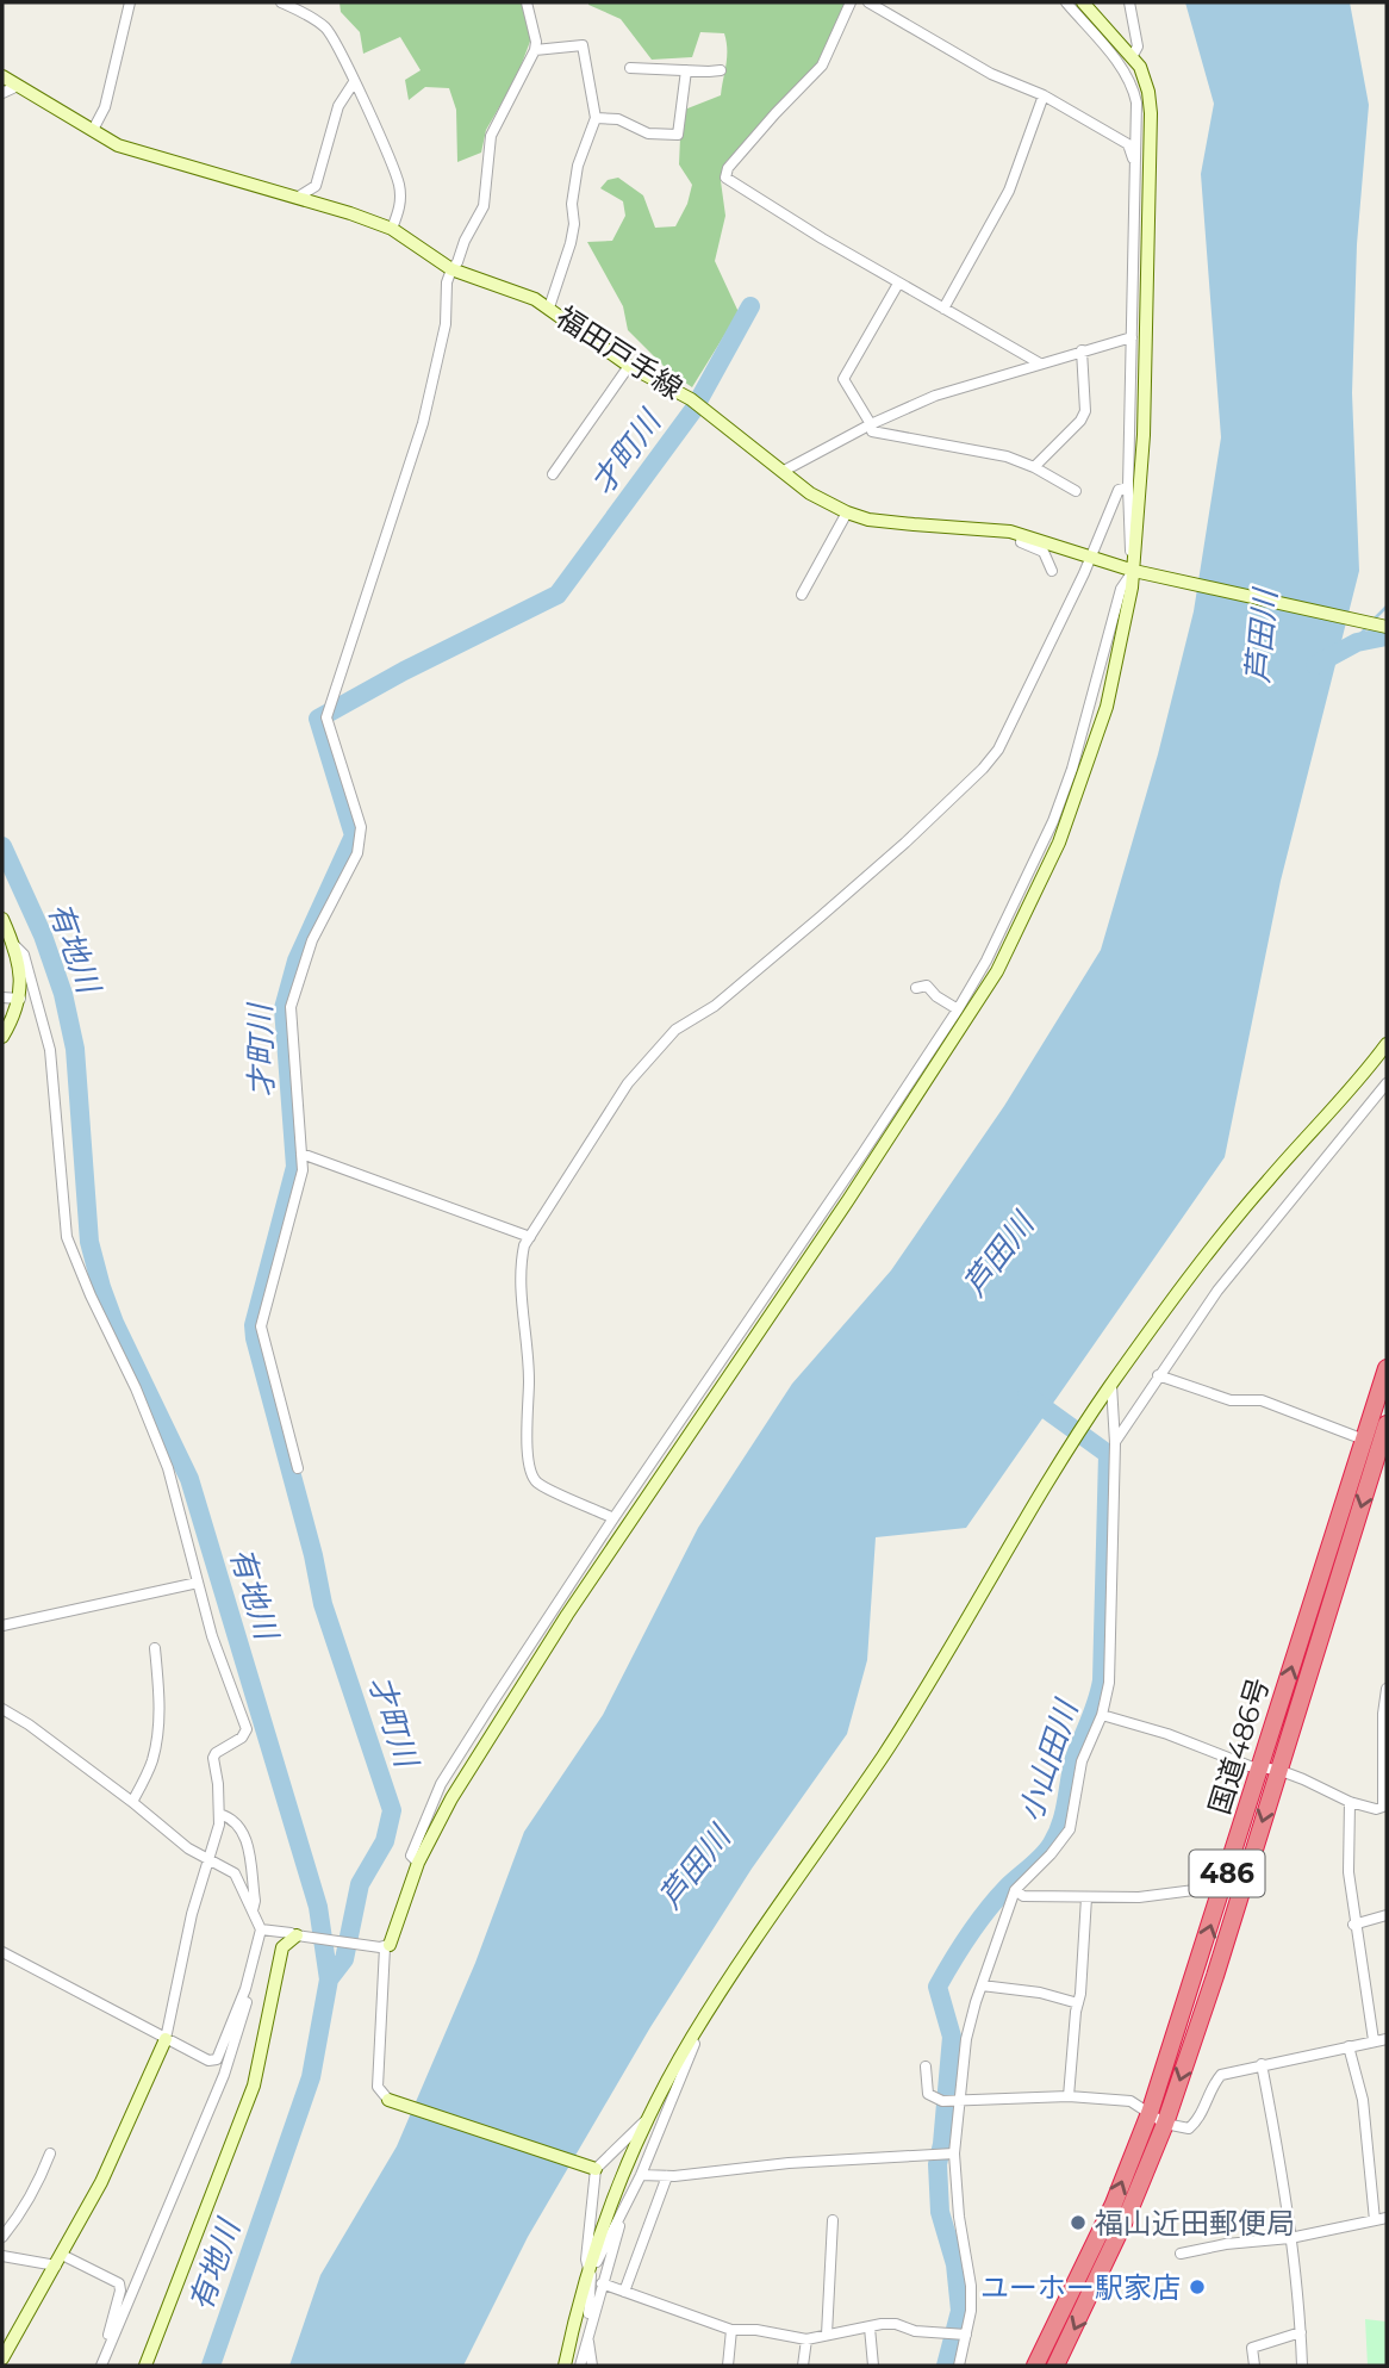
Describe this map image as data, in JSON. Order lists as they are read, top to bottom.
{
  "streets": {
    "highway": ["国道486号", "486"],
    "street": ["福田戸手線"]
  },
  "water": [
    "才町川",
    "芦田川",
    "有地川",
    "小山田川"
  ],
  "places": ["福山近田郵便局", "ユーホー駅家店"]
}
